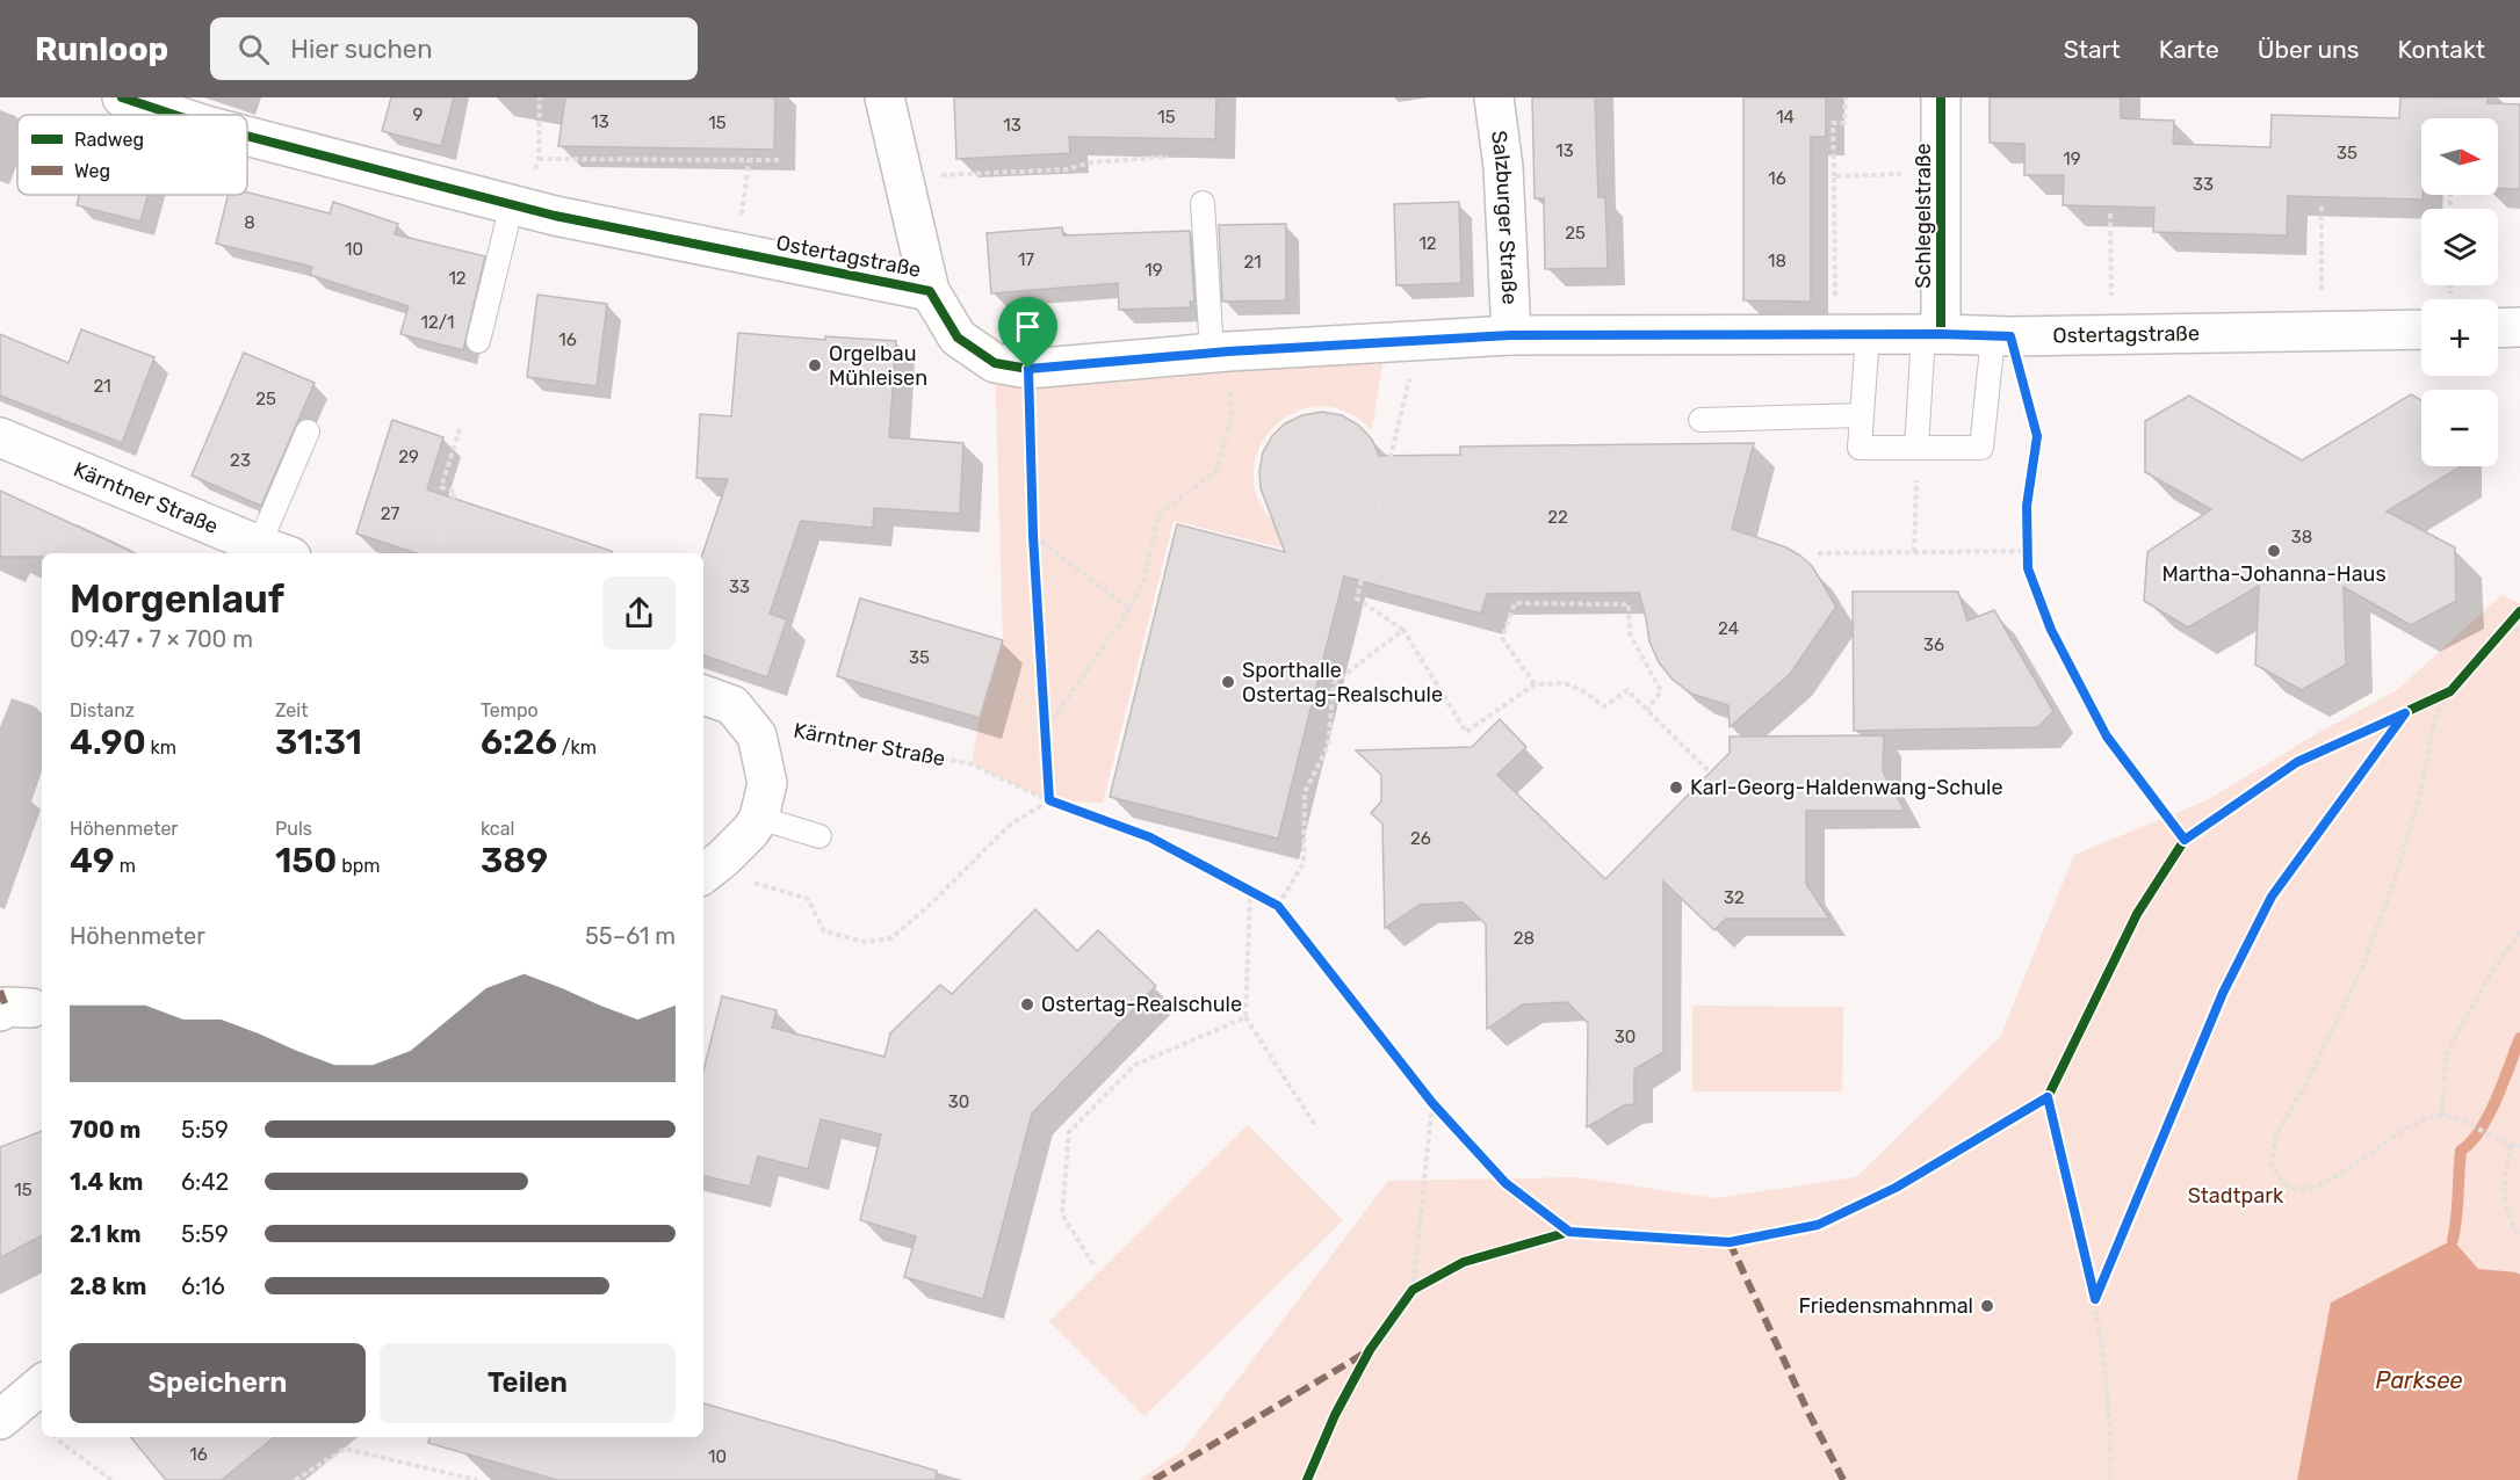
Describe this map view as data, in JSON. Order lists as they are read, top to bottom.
{
  "streets": {
    "street": [
      "Salzburger Straße",
      "Schlegelstraße",
      "Ostertagstraße",
      "Kärntner Straße"
    ]
  },
  "crossings": [
    ["Salzburger Straße", "Ostertagstraße"],
    ["Schlegelstraße", "Ostertagstraße"]
  ],
  "water": ["Parksee"],
  "parks": ["Stadtpark"],
  "places": [
    "Orgelbau Mühleisen",
    "Martha-Johanna-Haus",
    "Sporthalle Ostertag-Realschule",
    "Karl-Georg-Haldenwang-Schule",
    "Ostertag-Realschule",
    "Friedensmahnmal"
  ],
  "house_numbers": [
    "9",
    "15",
    "14",
    "13",
    "15",
    "13",
    "13",
    "35",
    "19",
    "16",
    "33",
    "8",
    "25",
    "12",
    "10",
    "17",
    "18",
    "21",
    "19",
    "12",
    "12/1",
    "16",
    "21",
    "25",
    "29",
    "23",
    "27",
    "22",
    "38",
    "33",
    "24",
    "36",
    "35",
    "26",
    "32",
    "28",
    "30",
    "30",
    "15",
    "16",
    "10"
  ],
  "legend": ["Radweg", "Weg"],
  "north": "right",
  "page": {
    "header": "Runloop",
    "search": "Hier suchen",
    "nav": [
      "Start",
      "Karte",
      "Über uns",
      "Kontakt"
    ],
    "map_buttons": ["+", "−"],
    "heading": ["Morgenlauf", "09:47 · 7 × 700 m"],
    "stats": [
      ["Distanz", "4.90 km"],
      ["Zeit", "31:31"],
      ["Tempo", "6:26 /km"],
      ["Höhenmeter", "49 m"],
      ["Puls", "150 bpm"],
      ["kcal", "389"]
    ],
    "chart": ["Höhenmeter", "55–61 m"],
    "list": [
      {
        "name": "700 m",
        "note": "5:59"
      },
      {
        "name": "1.4 km",
        "note": "6:42"
      },
      {
        "name": "2.1 km",
        "note": "5:59"
      },
      {
        "name": "2.8 km",
        "note": "6:16"
      }
    ],
    "buttons": ["Speichern", "Teilen"]
  }
}
